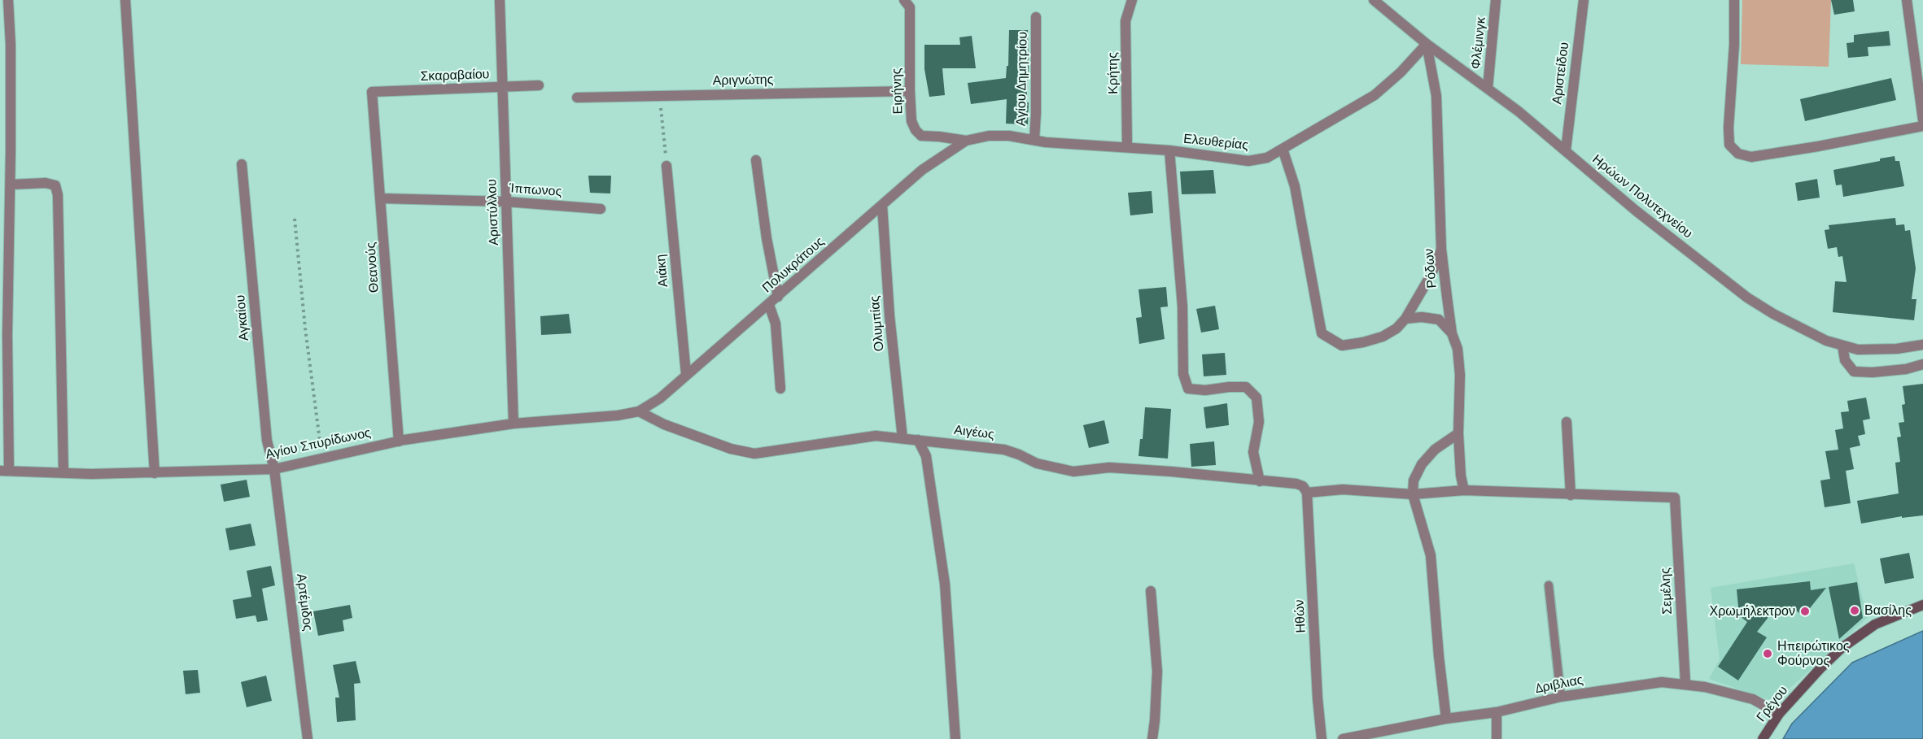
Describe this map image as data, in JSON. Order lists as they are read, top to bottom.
{
  "streets": {
    "main road": ["Γρέγου"],
    "street": [
      "Φλέμινγκ",
      "Κρήτης",
      "Αριστείδου",
      "Σκαραβαίου",
      "Αγίου Δημητρίου",
      "Αριγνώτης",
      "Ειρήνης",
      "Ελευθερίας",
      "Ίππωνος",
      "Ηρώων Πολυτεχνείου",
      "Αριστύλλου",
      "Πολυκράτους",
      "Θεανούς",
      "Ρόδων",
      "Αιάκη",
      "Αγκαίου",
      "Ολυμπίας",
      "Αιγέως",
      "Αγίου Σπυρίδωνος",
      "Σεμέλης",
      "Αρτέμιδος",
      "Ηθών",
      "Δριβλιας"
    ]
  },
  "crossings": [
    ["Φλέμινγκ", "Ηρώων Πολυτεχνείου"],
    ["Κρήτης", "Ελευθερίας"],
    ["Αριστείδου", "Ηρώων Πολυτεχνείου"],
    ["Σκαραβαίου", "Αριστύλλου"],
    ["Σκαραβαίου", "Θεανούς"],
    ["Αγίου Δημητρίου", "Ελευθερίας"],
    ["Αριγνώτης", "Ειρήνης"],
    ["Ειρήνης", "Ελευθερίας"],
    ["Ειρήνης", "Πολυκράτους"],
    ["Ελευθερίας", "Ηρώων Πολυτεχνείου"],
    ["Ελευθερίας", "Πολυκράτους"],
    ["Ελευθερίας", "Ρόδων"],
    ["Ίππωνος", "Αριστύλλου"],
    ["Ίππωνος", "Θεανούς"],
    ["Ηρώων Πολυτεχνείου", "Ρόδων"],
    ["Αριστύλλου", "Αγίου Σπυρίδωνος"],
    ["Πολυκράτους", "Αιάκη"],
    ["Πολυκράτους", "Ολυμπίας"],
    ["Πολυκράτους", "Αιγέως"],
    ["Πολυκράτους", "Αγίου Σπυρίδωνος"],
    ["Θεανούς", "Αγίου Σπυρίδωνος"],
    ["Αγκαίου", "Αγίου Σπυρίδωνος"],
    ["Αγκαίου", "Αρτέμιδος"],
    ["Ολυμπίας", "Αιγέως"],
    ["Αιγέως", "Αγίου Σπυρίδωνος"],
    ["Αιγέως", "Ηθών"],
    ["Αγίου Σπυρίδωνος", "Αρτέμιδος"],
    ["Σεμέλης", "Δριβλιας"],
    ["Δριβλιας", "Γρέγου"]
  ],
  "places": ["Βασίλης", "Χρωμήλεκτρον", "Ηπειρώτικος Φούρνος"]
}
